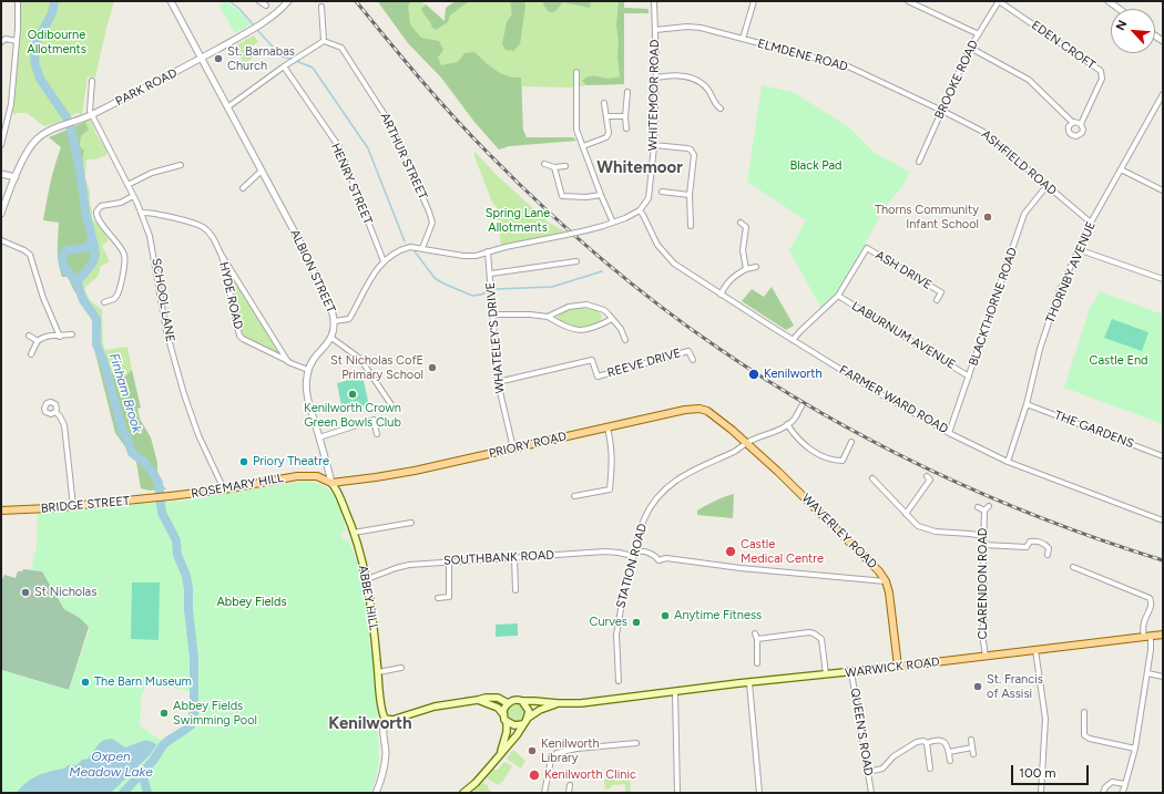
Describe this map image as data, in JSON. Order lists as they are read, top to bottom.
{
  "streets": {
    "main road": [
      "PRIORY ROAD",
      "ROSEMARY HILL",
      "BRIDGE STREET",
      "WAVERLEY ROAD",
      "ABBEY HILL",
      "WARWICK ROAD"
    ],
    "street": [
      "EDEN CROFT",
      "ELMDENE ROAD",
      "BROOKE ROAD",
      "PARK ROAD",
      "WHITEMOOR ROAD",
      "ARTHUR STREET",
      "ASHFIELD ROAD",
      "HENRY STREET",
      "ASH DRIVE",
      "ALBION STREET",
      "THORNBY AVENUE",
      "HYDE ROAD",
      "SCHOOL LANE",
      "BLACKTHORNE ROAD",
      "LABURNUM AVENUE",
      "WHATELEY'S DRIVE",
      "REEVE DRIVE",
      "FARMER WARD ROAD",
      "THE GARDENS",
      "SOUTHBANK ROAD",
      "STATION ROAD",
      "CLARENDON ROAD",
      "QUEEN'S ROAD"
    ]
  },
  "crossings": [
    ["EDEN CROFT", "BROOKE ROAD"],
    ["ELMDENE ROAD", "BROOKE ROAD"],
    ["ELMDENE ROAD", "WHITEMOOR ROAD"],
    ["ELMDENE ROAD", "ASHFIELD ROAD"],
    ["BROOKE ROAD", "ASHFIELD ROAD"],
    ["PARK ROAD", "ALBION STREET"],
    ["PARK ROAD", "SCHOOL LANE"],
    ["WHITEMOOR ROAD", "FARMER WARD ROAD"],
    ["ASHFIELD ROAD", "THORNBY AVENUE"],
    ["ASHFIELD ROAD", "BLACKTHORNE ROAD"],
    ["ASH DRIVE", "LABURNUM AVENUE"],
    ["ALBION STREET", "HYDE ROAD"],
    ["THORNBY AVENUE", "FARMER WARD ROAD"],
    ["THORNBY AVENUE", "THE GARDENS"],
    ["HYDE ROAD", "SCHOOL LANE"],
    ["SCHOOL LANE", "ROSEMARY HILL"],
    ["BLACKTHORNE ROAD", "LABURNUM AVENUE"],
    ["BLACKTHORNE ROAD", "FARMER WARD ROAD"],
    ["WHATELEY'S DRIVE", "REEVE DRIVE"],
    ["WHATELEY'S DRIVE", "PRIORY ROAD"],
    ["PRIORY ROAD", "ROSEMARY HILL"],
    ["PRIORY ROAD", "WAVERLEY ROAD"],
    ["PRIORY ROAD", "ABBEY HILL"],
    ["ROSEMARY HILL", "BRIDGE STREET"],
    ["ROSEMARY HILL", "ABBEY HILL"],
    ["WAVERLEY ROAD", "STATION ROAD"],
    ["WAVERLEY ROAD", "WARWICK ROAD"],
    ["SOUTHBANK ROAD", "STATION ROAD"],
    ["SOUTHBANK ROAD", "ABBEY HILL"],
    ["CLARENDON ROAD", "WARWICK ROAD"],
    ["WARWICK ROAD", "QUEEN'S ROAD"]
  ],
  "districts": ["Whitemoor", "Kenilworth"],
  "water": ["Finham Brook", "Oxpen Meadow Lake"],
  "parks": [
    "Odibourne Allotments",
    "Black Pad",
    "Spring Lane Allotments",
    "Castle End",
    "Abbey Fields"
  ],
  "places": [
    "St. Barnabas Church",
    "Thorns Community Infant School",
    "St Nicholas CofE Primary School",
    "Kenilworth",
    "Kenilworth Crown Green Bowls Club",
    "Priory Theatre",
    "Castle Medical Centre",
    "St Nicholas",
    "Anytime Fitness",
    "Curves",
    "The Barn Museum",
    "St. Francis of Assisi",
    "Abbey Fields Swimming Pool",
    "Kenilworth Library",
    "Kenilworth Clinic"
  ],
  "scale_bar": "100 m",
  "north": "top left"
}
